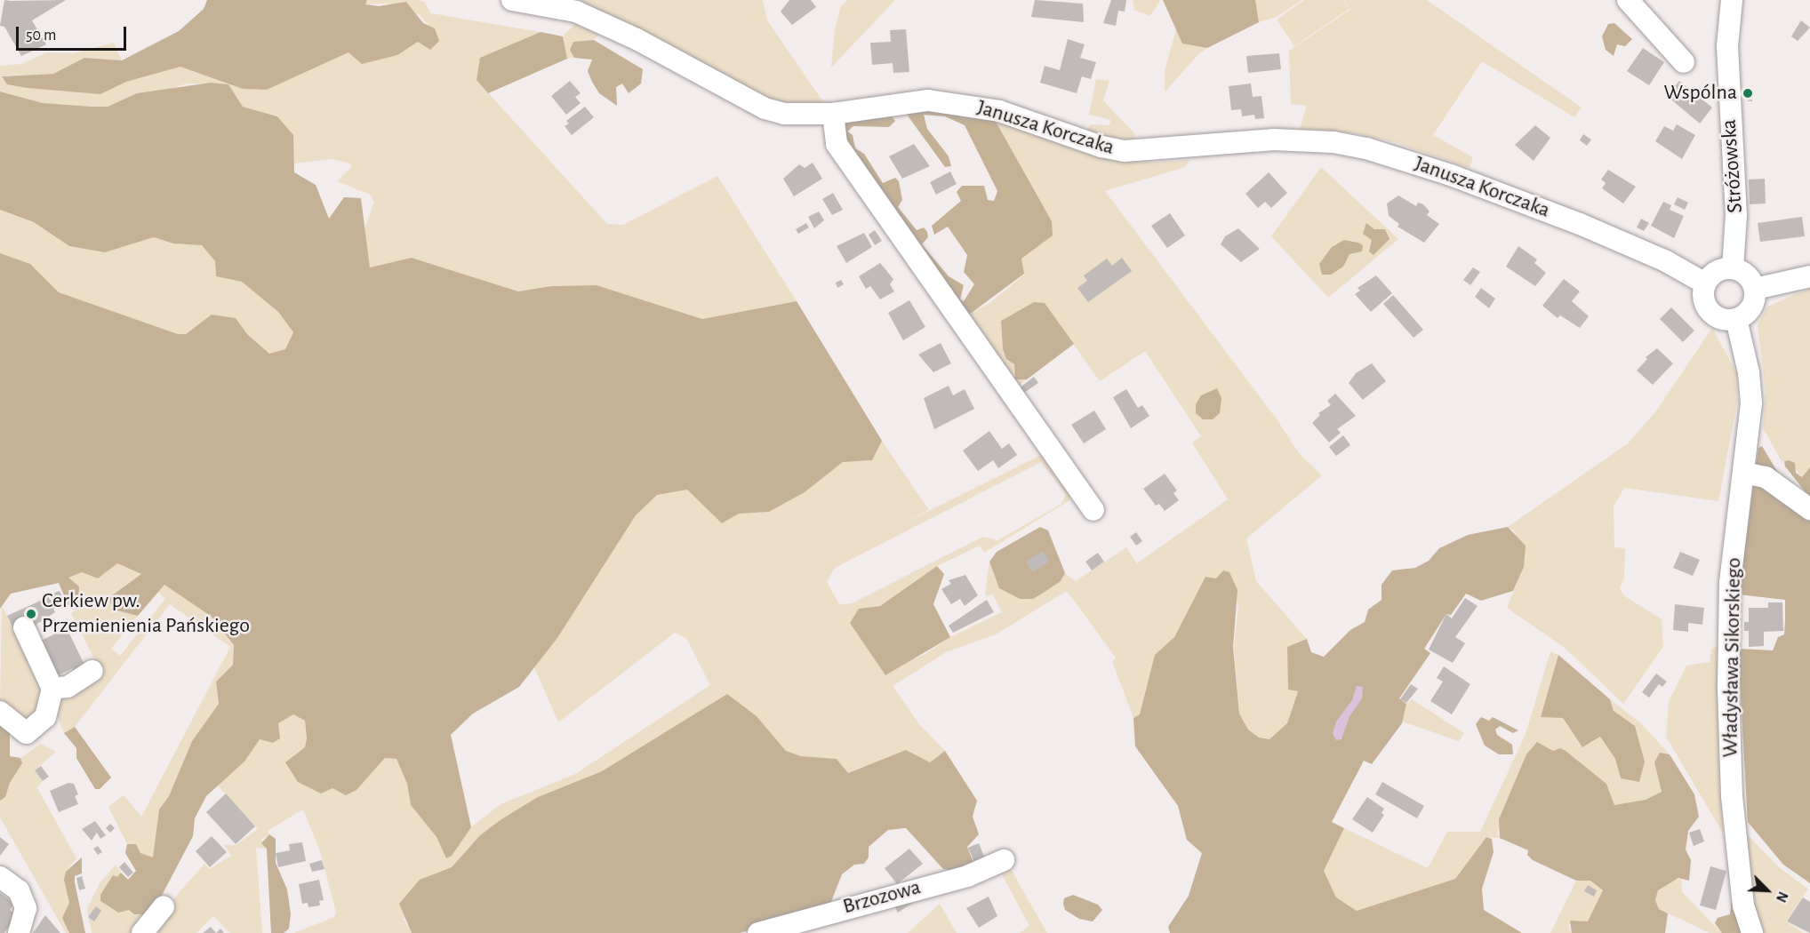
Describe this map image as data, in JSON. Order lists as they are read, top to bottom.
{
  "streets": {
    "street": [
      "Janusza Korczaka",
      "Stróżowska",
      "Władysława Sikorskiego",
      "Brzozowa"
    ]
  },
  "crossings": [
    ["Janusza Korczaka", "Stróżowska"],
    ["Janusza Korczaka", "Władysława Sikorskiego"],
    ["Stróżowska", "Władysława Sikorskiego"]
  ],
  "places": ["Wspólna", "Cerkiew pw. Przemienienia Pańskiego"],
  "scale_bar": "50 m",
  "north": "bottom right"
}
